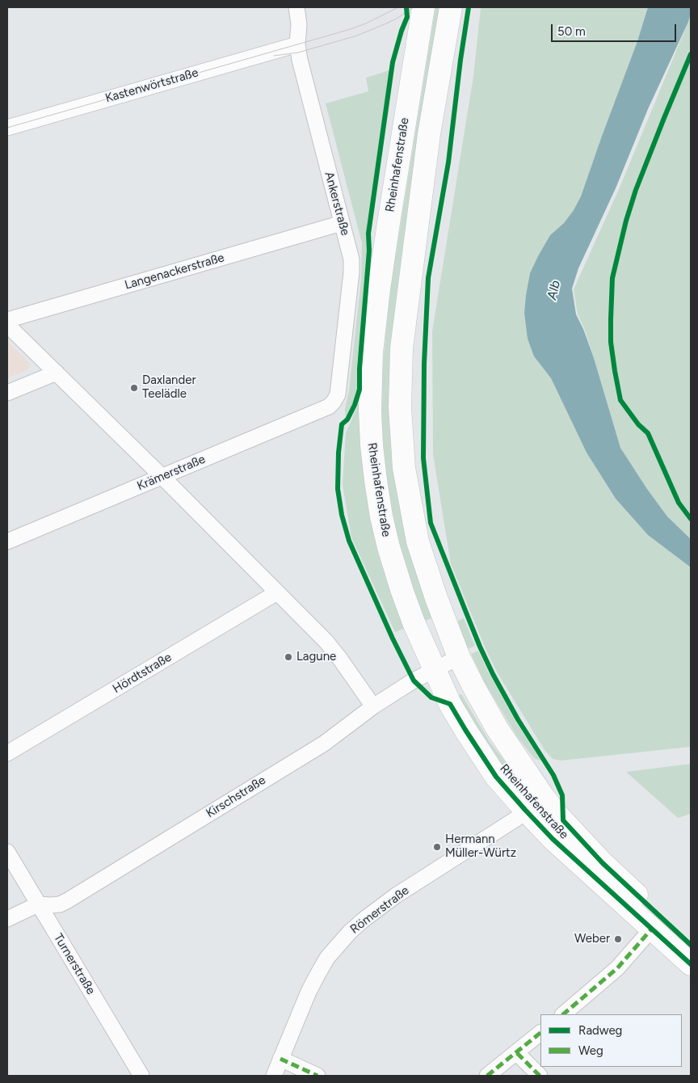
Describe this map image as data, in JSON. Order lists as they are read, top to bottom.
{
  "streets": {
    "main road": ["Rheinhafenstraße"],
    "street": [
      "Kastenwörtstraße",
      "Ankerstraße",
      "Langenackerstraße",
      "Krämerstraße",
      "Hördtstraße",
      "Kirschstraße",
      "Römerstraße",
      "Turnerstraße"
    ]
  },
  "crossings": [
    ["Kastenwörtstraße", "Ankerstraße"],
    ["Rheinhafenstraße", "Kirschstraße"],
    ["Rheinhafenstraße", "Römerstraße"],
    ["Ankerstraße", "Langenackerstraße"],
    ["Ankerstraße", "Krämerstraße"],
    ["Kirschstraße", "Turnerstraße"]
  ],
  "water": ["Alb"],
  "places": [
    "Daxlander Teelädle",
    "Lagune",
    "Hermann Müller-Würtz",
    "Weber"
  ],
  "legend": ["Radweg", "Weg"],
  "scale_bar": "50 m"
}
